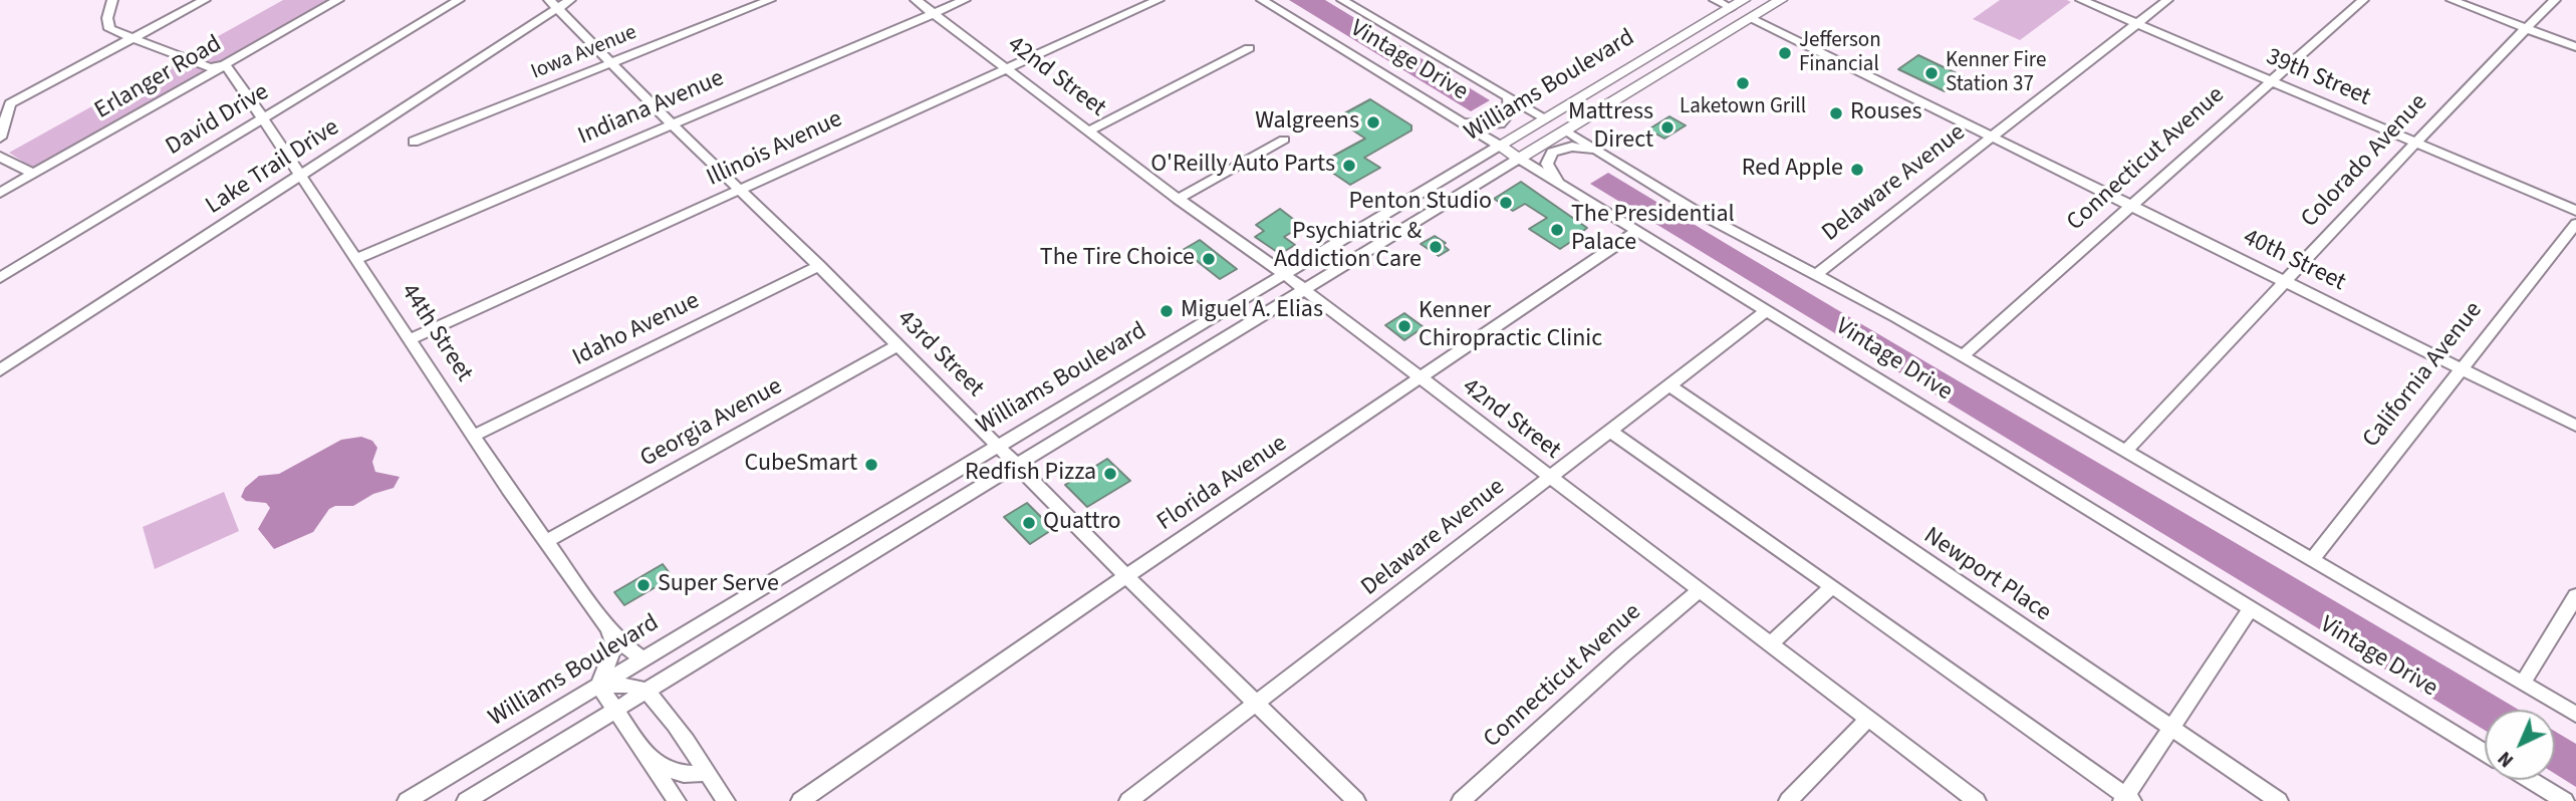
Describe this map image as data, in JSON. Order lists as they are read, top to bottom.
{
  "streets": {
    "main road": ["Vintage Drive", "Williams Boulevard"],
    "street": [
      "Iowa Avenue",
      "42nd Street",
      "Erlanger Road",
      "39th Street",
      "Indiana Avenue",
      "David Drive",
      "Illinois Avenue",
      "Connecticut Avenue",
      "Colorado Avenue",
      "Lake Trail Drive",
      "Delaware Avenue",
      "40th Street",
      "Idaho Avenue",
      "44th Street",
      "43rd Street",
      "California Avenue",
      "Georgia Avenue",
      "Florida Avenue",
      "Newport Place"
    ]
  },
  "crossings": [
    ["Iowa Avenue", "43rd Street"],
    ["Vintage Drive", "Williams Boulevard"],
    ["Vintage Drive", "Connecticut Avenue"],
    ["Vintage Drive", "Colorado Avenue"],
    ["Vintage Drive", "Delaware Avenue"],
    ["Vintage Drive", "California Avenue"],
    ["Vintage Drive", "Florida Avenue"],
    ["42nd Street", "Williams Boulevard"],
    ["42nd Street", "Indiana Avenue"],
    ["42nd Street", "Illinois Avenue"],
    ["42nd Street", "Connecticut Avenue"],
    ["42nd Street", "Delaware Avenue"],
    ["42nd Street", "Florida Avenue"],
    ["Erlanger Road", "44th Street"],
    ["39th Street", "Connecticut Avenue"],
    ["39th Street", "Colorado Avenue"],
    ["39th Street", "Delaware Avenue"],
    ["Williams Boulevard", "40th Street"],
    ["Williams Boulevard", "44th Street"],
    ["Williams Boulevard", "43rd Street"],
    ["Indiana Avenue", "44th Street"],
    ["Indiana Avenue", "43rd Street"],
    ["David Drive", "44th Street"],
    ["Illinois Avenue", "44th Street"],
    ["Illinois Avenue", "43rd Street"],
    ["Connecticut Avenue", "40th Street"],
    ["Colorado Avenue", "40th Street"],
    ["Lake Trail Drive", "44th Street"],
    ["Lake Trail Drive", "43rd Street"],
    ["Delaware Avenue", "40th Street"],
    ["Delaware Avenue", "43rd Street"],
    ["Delaware Avenue", "Newport Place"],
    ["40th Street", "California Avenue"],
    ["Idaho Avenue", "44th Street"],
    ["Idaho Avenue", "43rd Street"],
    ["44th Street", "Georgia Avenue"],
    ["43rd Street", "Georgia Avenue"],
    ["43rd Street", "Florida Avenue"]
  ],
  "places": [
    "Jefferson Financial",
    "Kenner Fire Station 37",
    "Laketown Grill",
    "Rouses",
    "Walgreens",
    "Mattress Direct",
    "O'Reilly Auto Parts",
    "Red Apple",
    "Penton Studio",
    "The Presidential Palace",
    "Psychiatric & Addiction Care",
    "The Tire Choice",
    "Miguel A. Elias",
    "Kenner Chiropractic Clinic",
    "CubeSmart",
    "Redfish Pizza",
    "Quattro",
    "Super Serve"
  ],
  "north": "bottom left"
}
